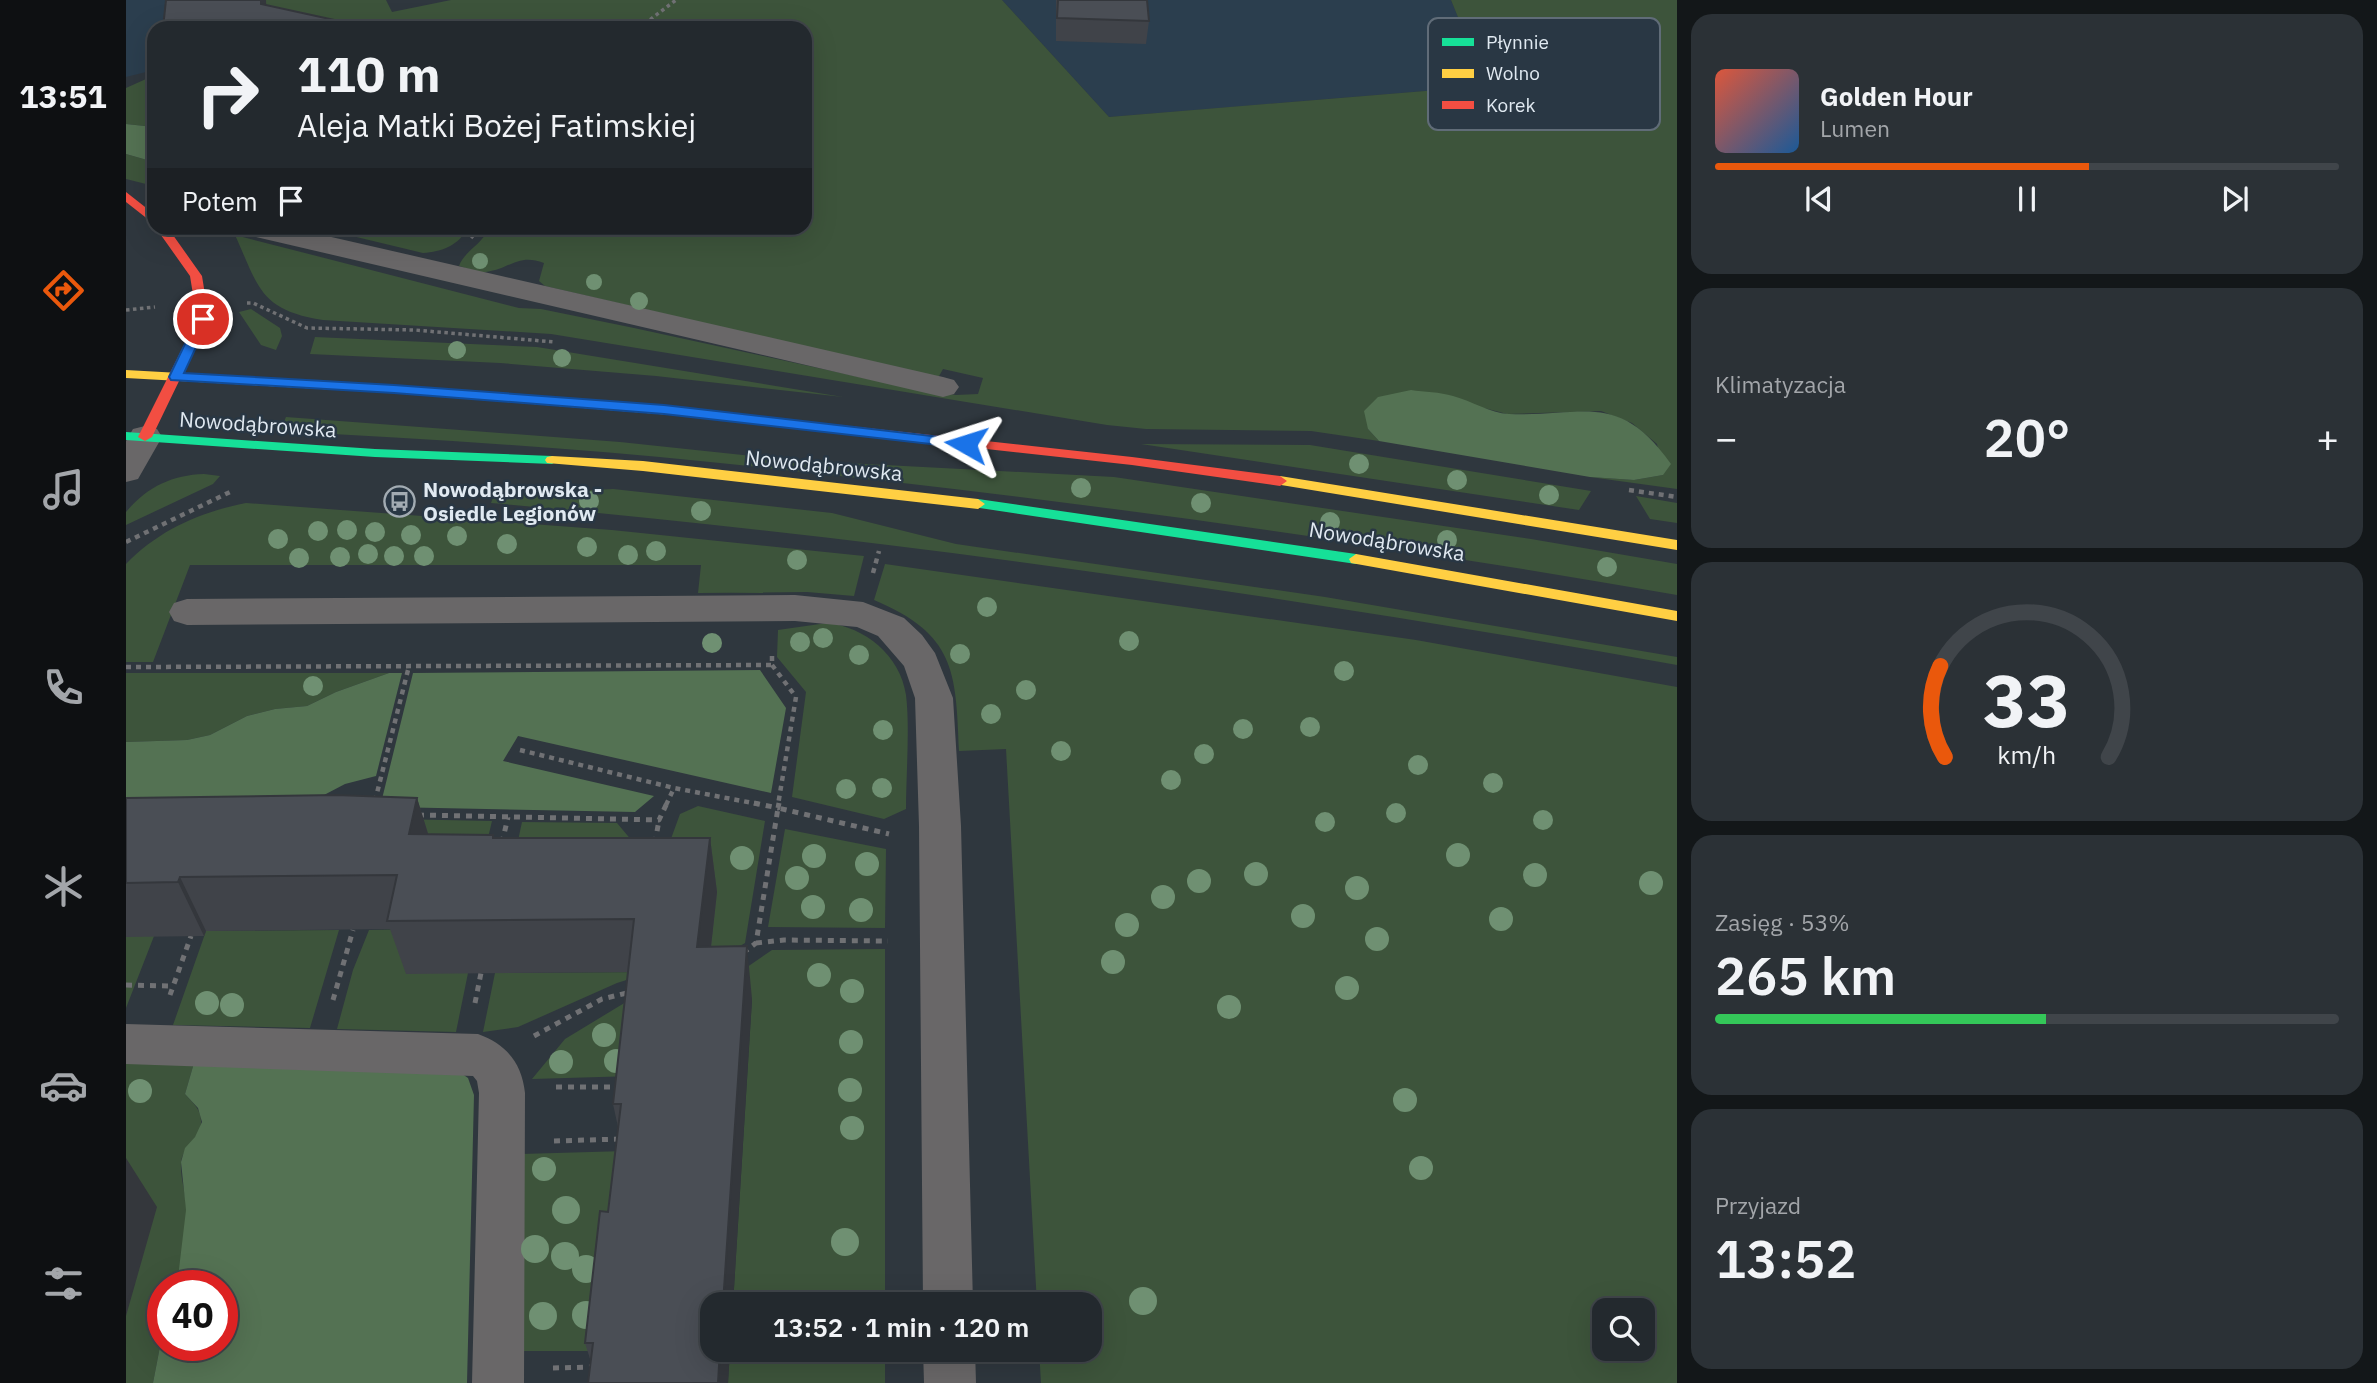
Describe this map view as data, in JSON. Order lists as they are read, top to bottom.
{
  "streets": {
    "street": ["Nowodąbrowska"]
  },
  "places": {
    "bus stop": ["Nowodąbrowska - Osiedle Legionów"]
  },
  "legend": ["Płynnie", "Wolno", "Korek"],
  "page": {
    "tabs": "13:51",
    "turn": ["110 m", "Aleja Matki Bożej Fatimskiej"],
    "song": ["Golden Hour", "Lumen"],
    "then": "Potem",
    "tile": [
      "Klimatyzacja",
      ["Zasięg · 53%", "265 km"],
      ["Przyjazd", "13:52"]
    ],
    "heat": ["−", "20°", "+"],
    "limit": "40",
    "trip": "13:52 · 1 min · 120 m",
    "gauge": ["33", "km/h"]
  }
}
